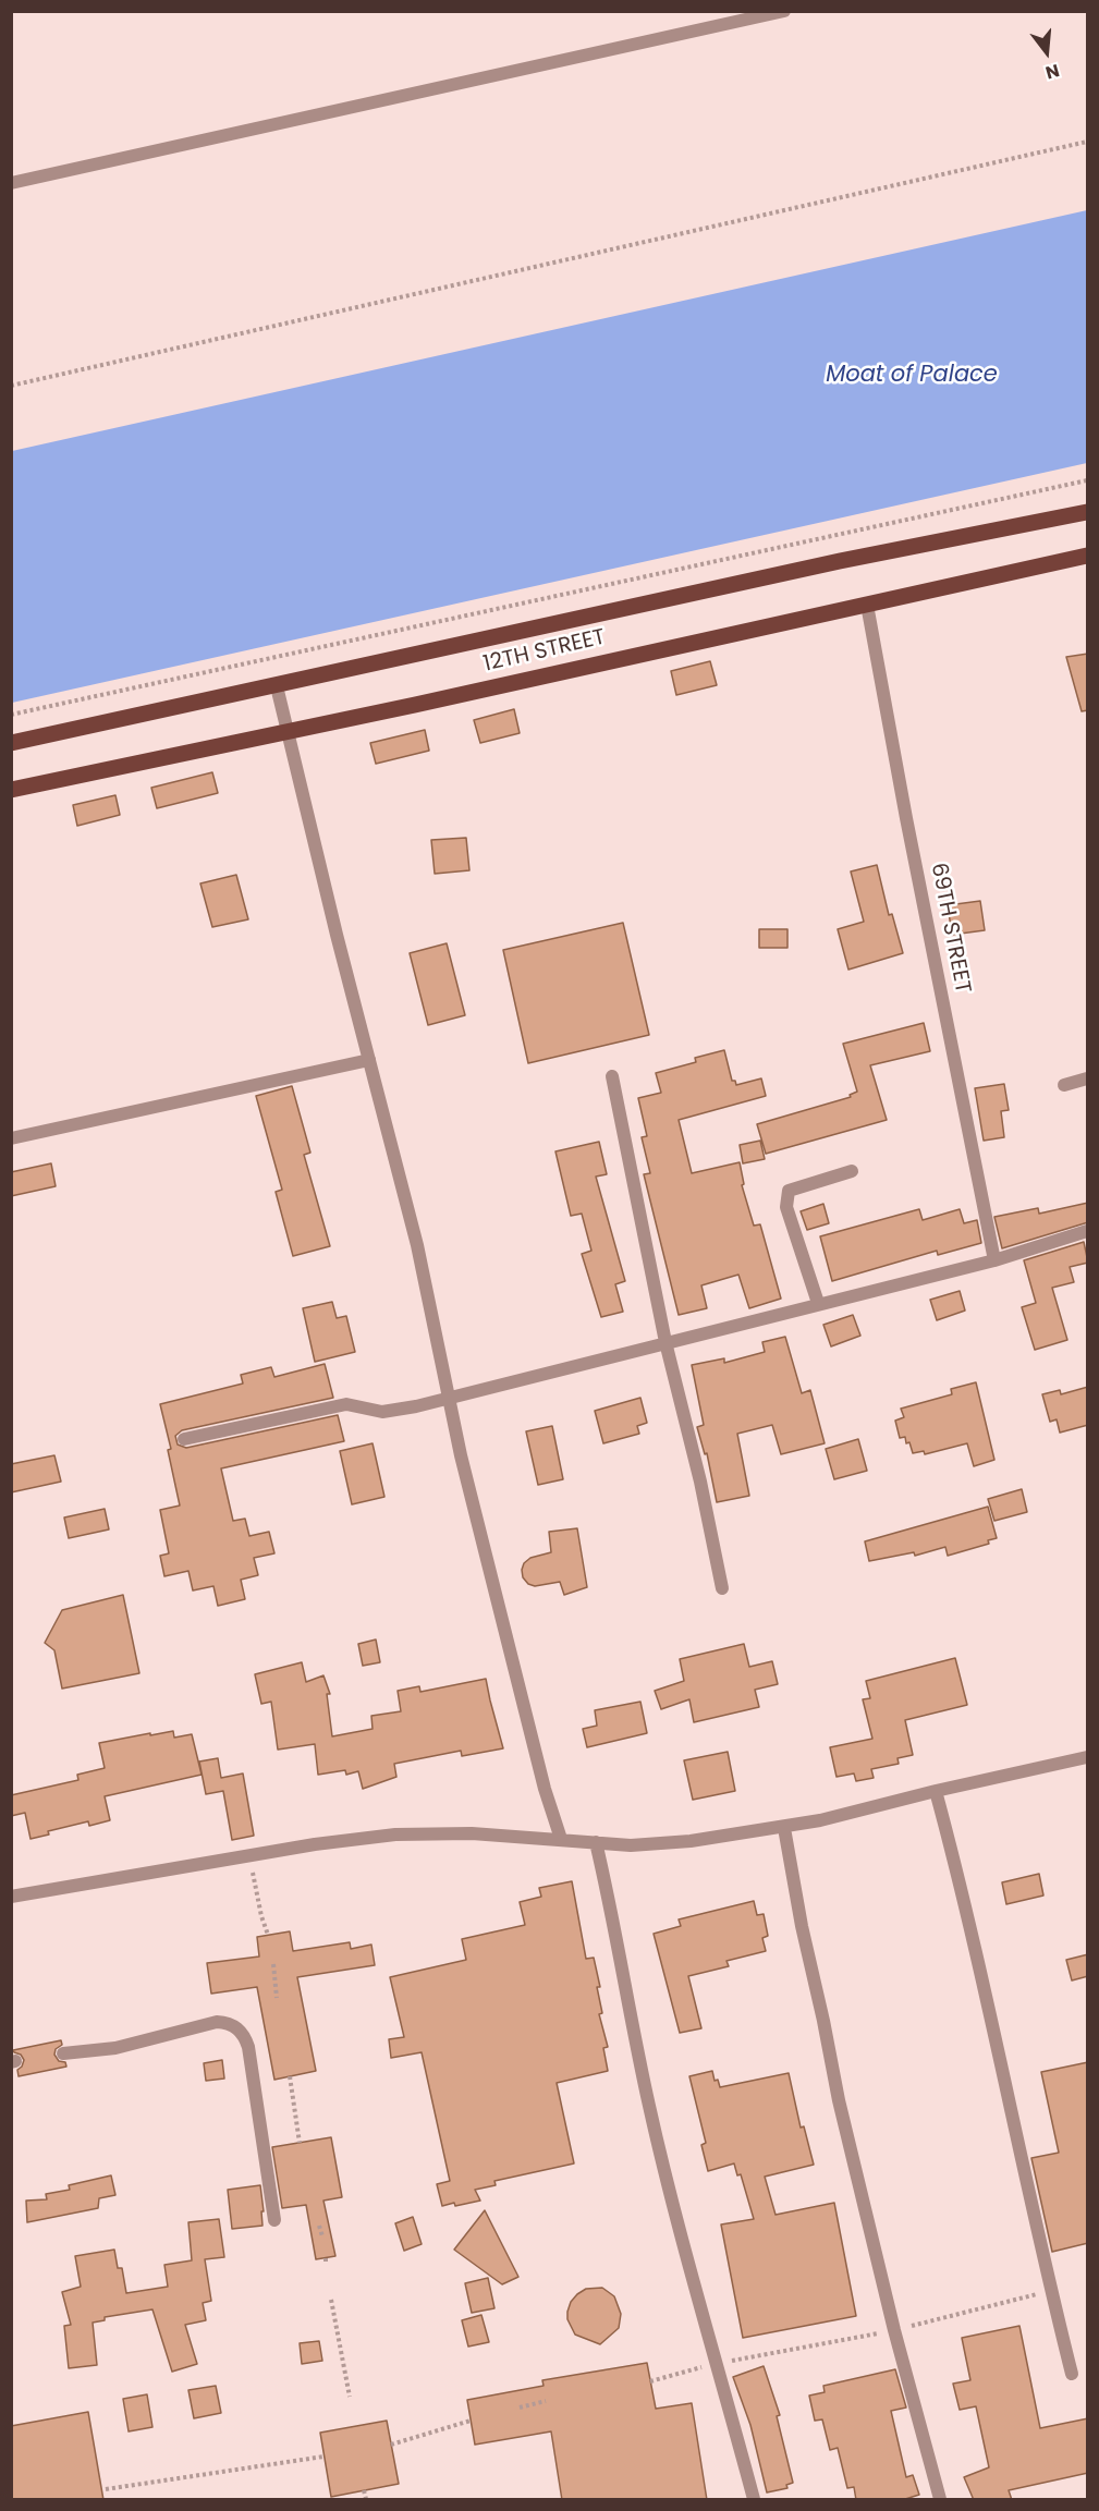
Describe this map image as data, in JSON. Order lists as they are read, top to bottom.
{
  "streets": {
    "main road": ["12TH STREET"],
    "street": ["69TH STREET"]
  },
  "crossings": [
    ["12TH STREET", "69TH STREET"]
  ],
  "water": ["Moat of Palace"],
  "north": "bottom"
}
